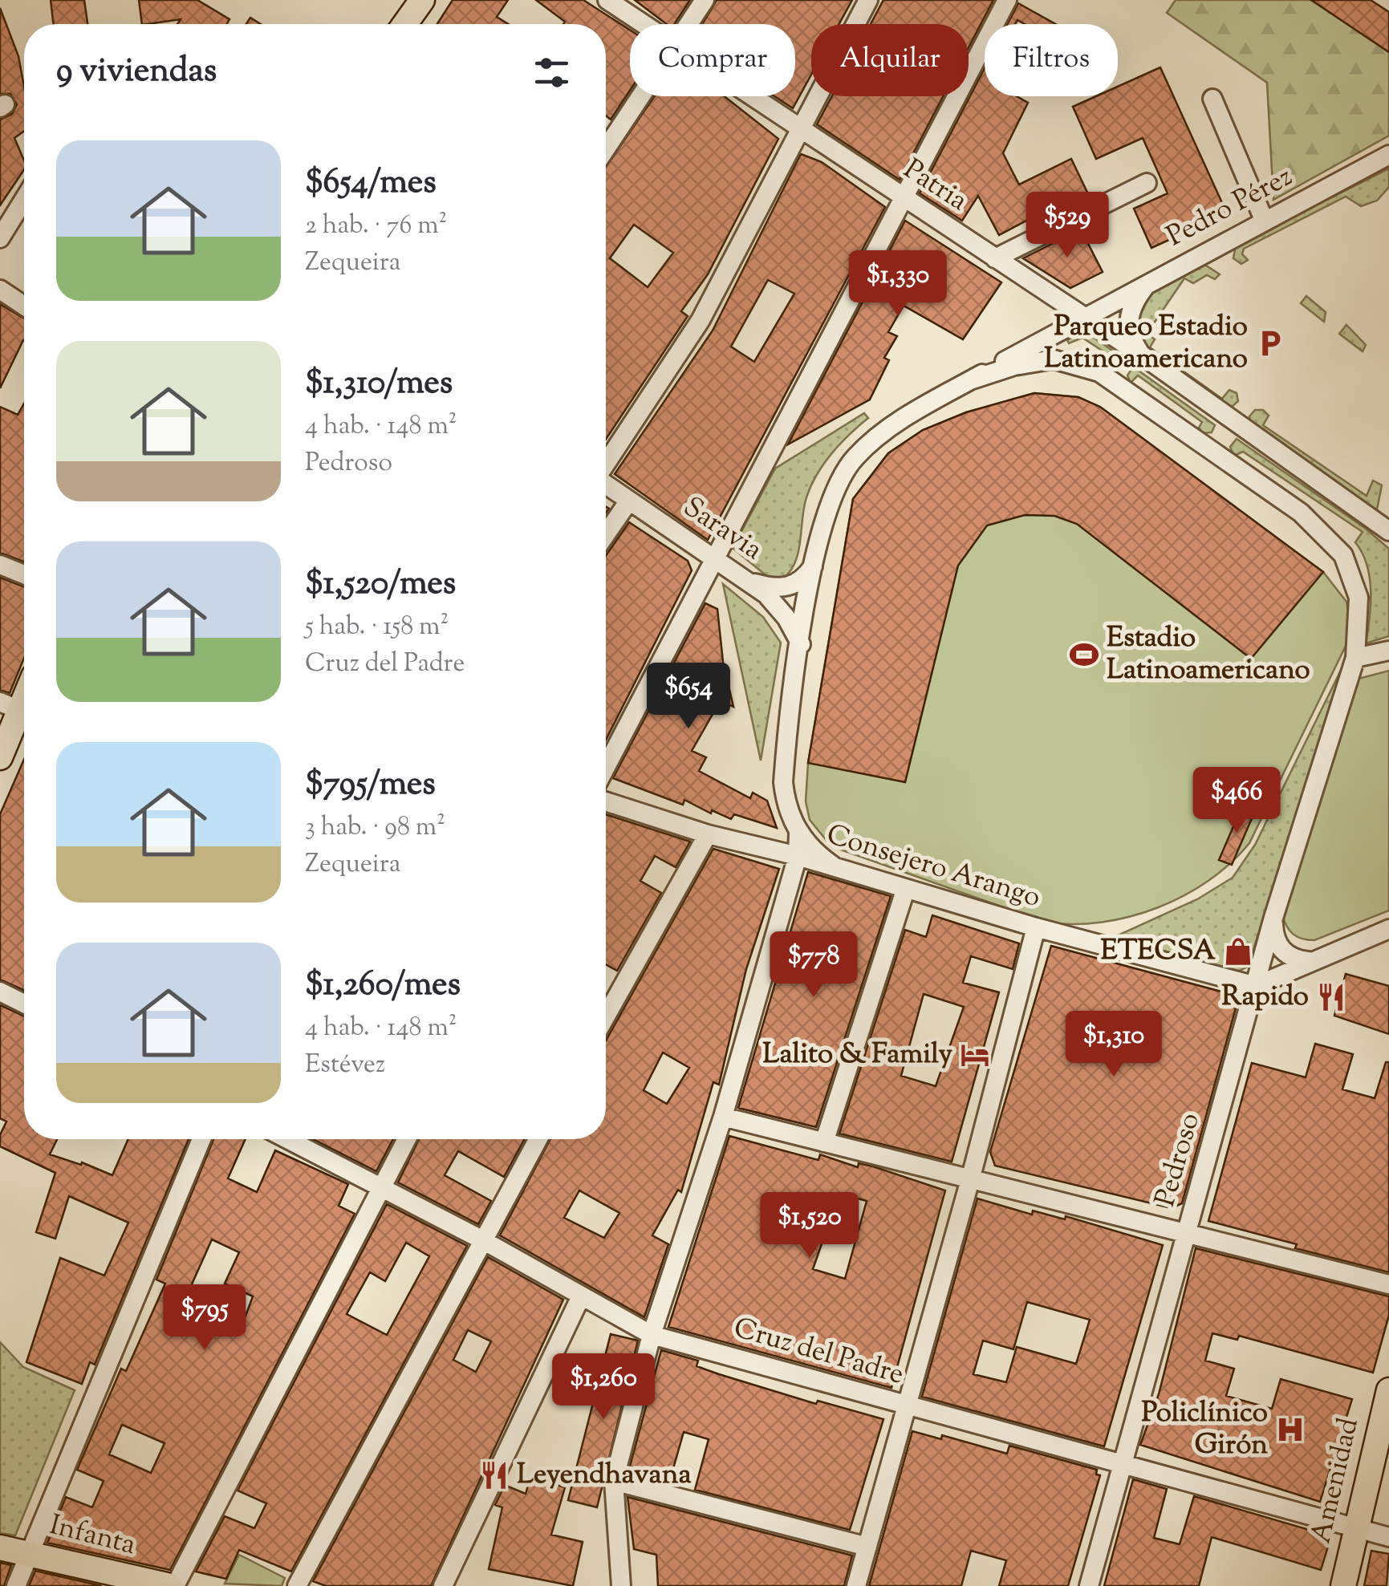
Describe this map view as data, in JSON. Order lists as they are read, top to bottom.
{
  "streets": {
    "main road": ["Amenidad", "Infanta"],
    "street": [
      "Patria",
      "Pedro Pérez",
      "Saravia",
      "Consejero Arango",
      "Pedroso",
      "Cruz del Padre"
    ]
  },
  "crossings": [
    ["Patria", "Pedro Pérez"],
    ["Pedro Pérez", "Saravia"],
    ["Pedro Pérez", "Consejero Arango"],
    ["Pedro Pérez", "Cruz del Padre"],
    ["Consejero Arango", "Pedroso"],
    ["Pedroso", "Cruz del Padre"],
    ["Cruz del Padre", "Amenidad"]
  ],
  "places": {
    "parking": ["Parqueo Estadio Latinoamericano"],
    "sports": ["Estadio Latinoamericano"],
    "shop": ["ETECSA"],
    "restaurant": ["Rapido", "Leyendhavana"],
    "hotel": ["Lalito & Family"],
    "hospital": ["Policlínico Girón"]
  },
  "page": {
    "chip": ["Comprar", "Alquilar", "Filtros"],
    "heading": "9 viviendas",
    "list": [
      {
        "name": "$654/mes",
        "note": "2 hab. · 76 m² · Zequeira"
      },
      {
        "name": "$1,310/mes",
        "note": "4 hab. · 148 m² · Pedroso"
      },
      {
        "name": "$1,520/mes",
        "note": "5 hab. · 158 m² · Cruz del Padre"
      },
      {
        "name": "$795/mes",
        "note": "3 hab. · 98 m² · Zequeira"
      },
      {
        "name": "$1,260/mes",
        "note": "4 hab. · 148 m² · Estévez"
      }
    ],
    "price": [
      "$529",
      "$1,330",
      "$654",
      "$466",
      "$778",
      "$1,310",
      "$1,520",
      "$795",
      "$1,260"
    ]
  }
}
